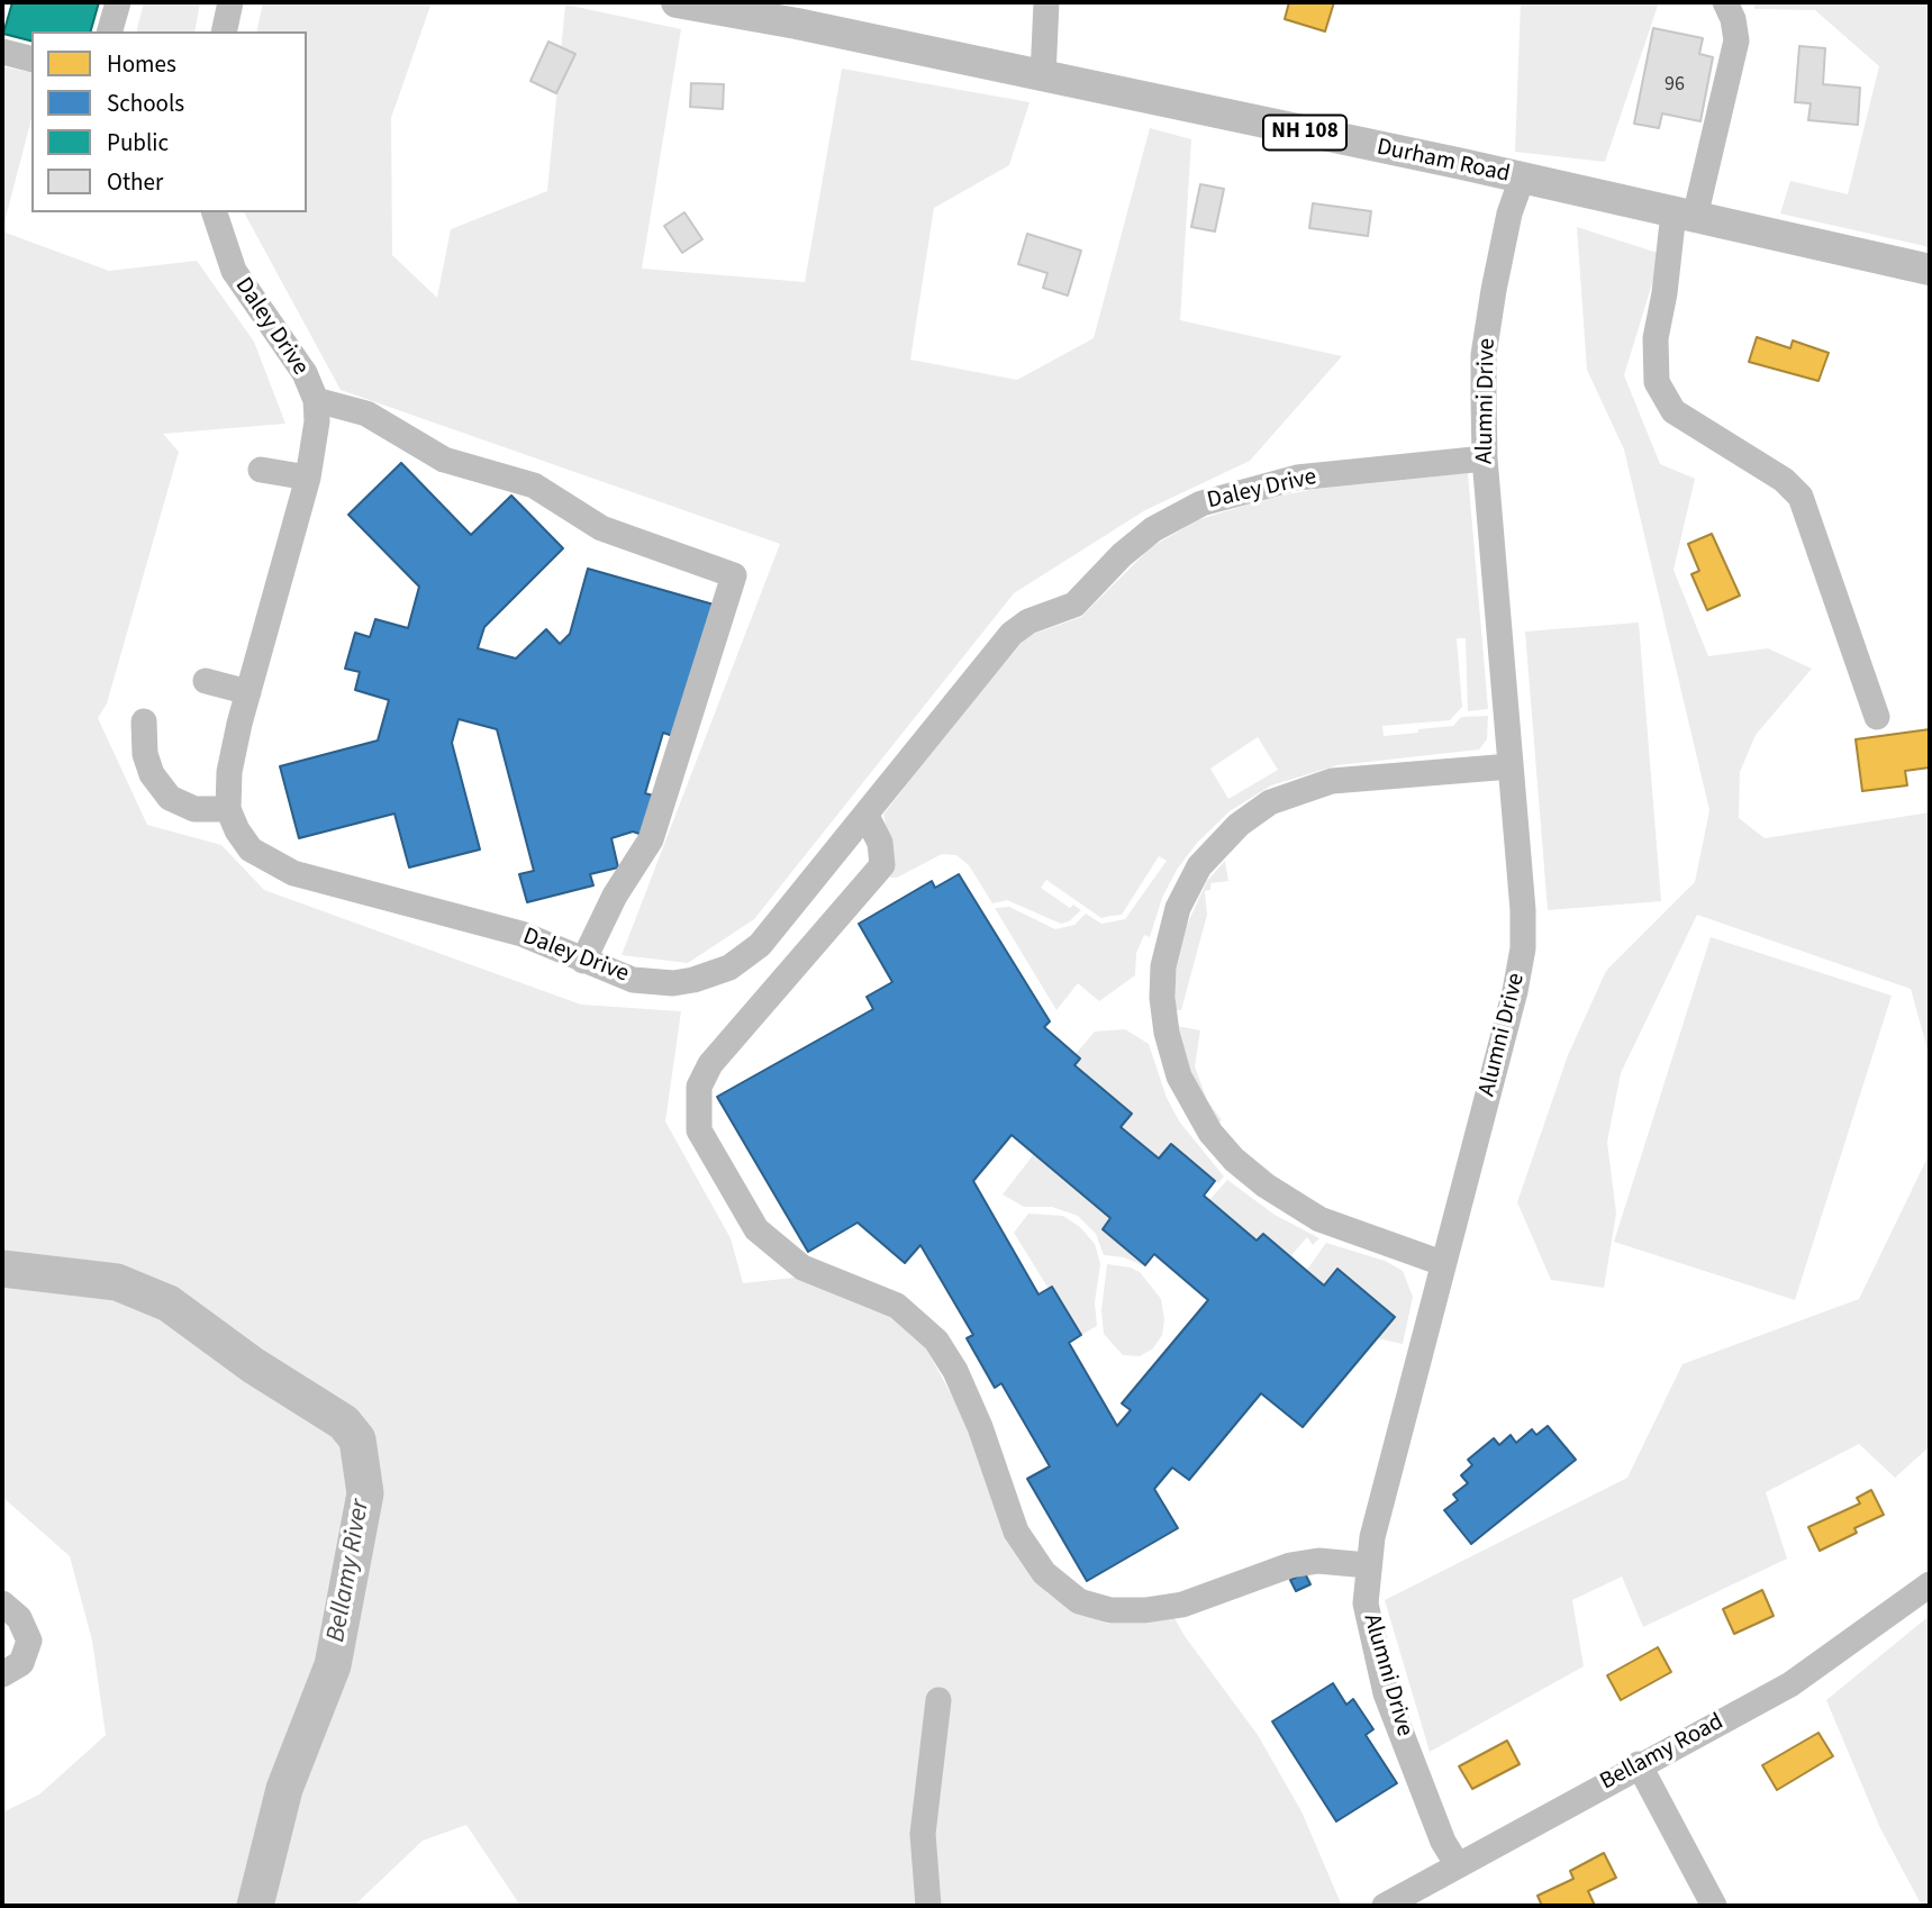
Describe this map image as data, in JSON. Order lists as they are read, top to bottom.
{
  "streets": {
    "main road": ["NH 108", "Durham Road"],
    "street": ["Daley Drive", "Alumni Drive", "Bellamy Road"]
  },
  "crossings": [
    ["Durham Road", "Alumni Drive"],
    ["Daley Drive", "Alumni Drive"],
    ["Alumni Drive", "Bellamy Road"]
  ],
  "water": ["Bellamy River"],
  "house_numbers": ["96"],
  "legend": [
    "Homes",
    "Schools",
    "Public",
    "Other"
  ]
}
